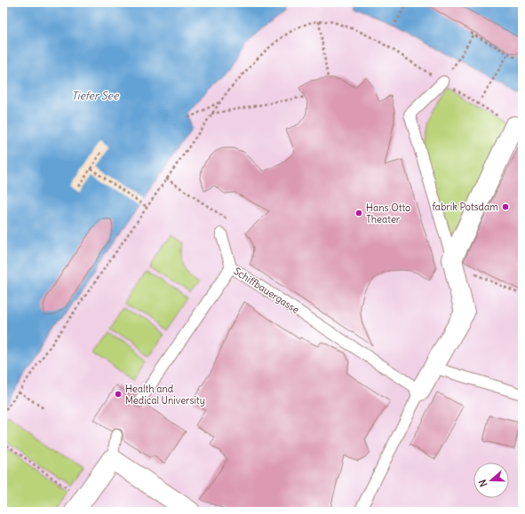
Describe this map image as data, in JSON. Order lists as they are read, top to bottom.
{
  "streets": {
    "lane": ["Schiffbauergasse"]
  },
  "water": ["Tiefer See"],
  "places": ["fabrik Potsdam", "Hans Otto Theater", "Health and Medical University"],
  "north": "left"
}
